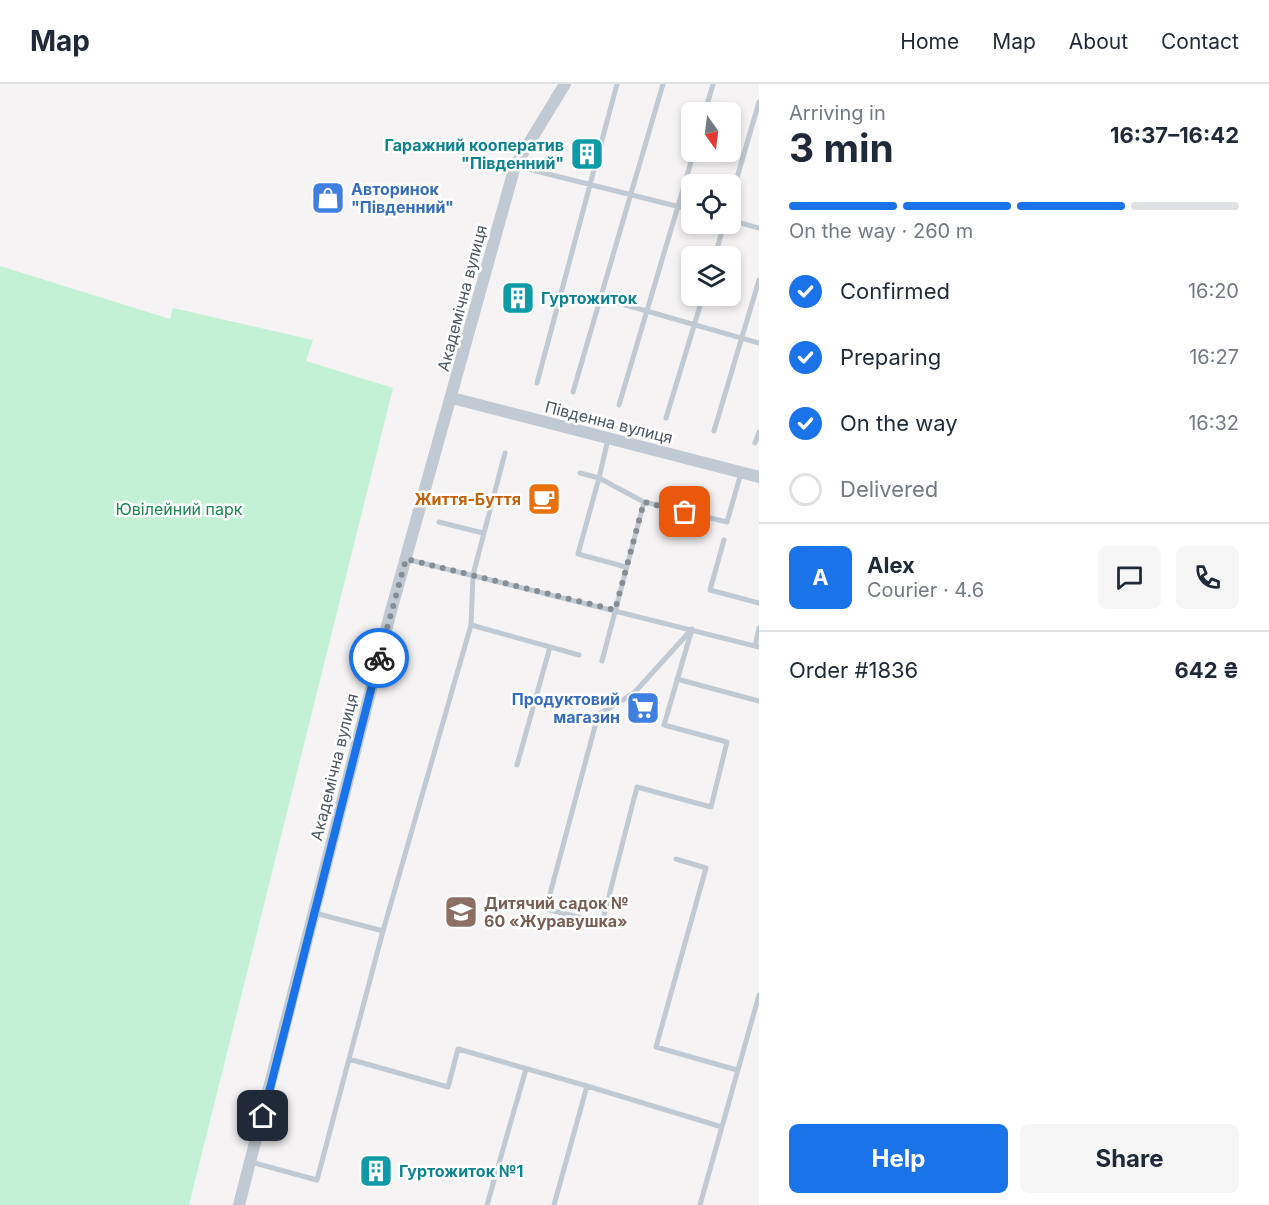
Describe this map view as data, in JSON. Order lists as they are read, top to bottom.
{
  "streets": {
    "street": ["Академічна вулиця", "Південна вулиця"]
  },
  "crossings": [
    ["Академічна вулиця", "Південна вулиця"]
  ],
  "parks": ["Ювілейний парк"],
  "places": {
    "building": ["Гаражний кооператив \"Південний\"", "Гуртожиток", "Гуртожиток №1"],
    "shop": ["Авторинок \"Південний\""],
    "cafe": ["Життя-Буття"],
    "supermarket": ["Продуктовий магазин"],
    "school or university": ["Дитячий садок № 60 «Журавушка»"]
  },
  "north": "bottom",
  "page": {
    "header": "Map",
    "nav": [
      "Home",
      "Map",
      "About",
      "Contact"
    ],
    "heading": ["3 min", "Arriving in", "16:37–16:42"],
    "panel": [
      "Alex",
      "Courier · 4.6",
      "Order #1836",
      "642 ₴"
    ],
    "bar": "On the way · 260 m",
    "list": [
      ["Confirmed", "16:20"],
      ["Preparing", "16:27"],
      ["On the way", "16:32"],
      "Delivered"
    ],
    "round": "A",
    "buttons": ["Help", "Share"]
  }
}
